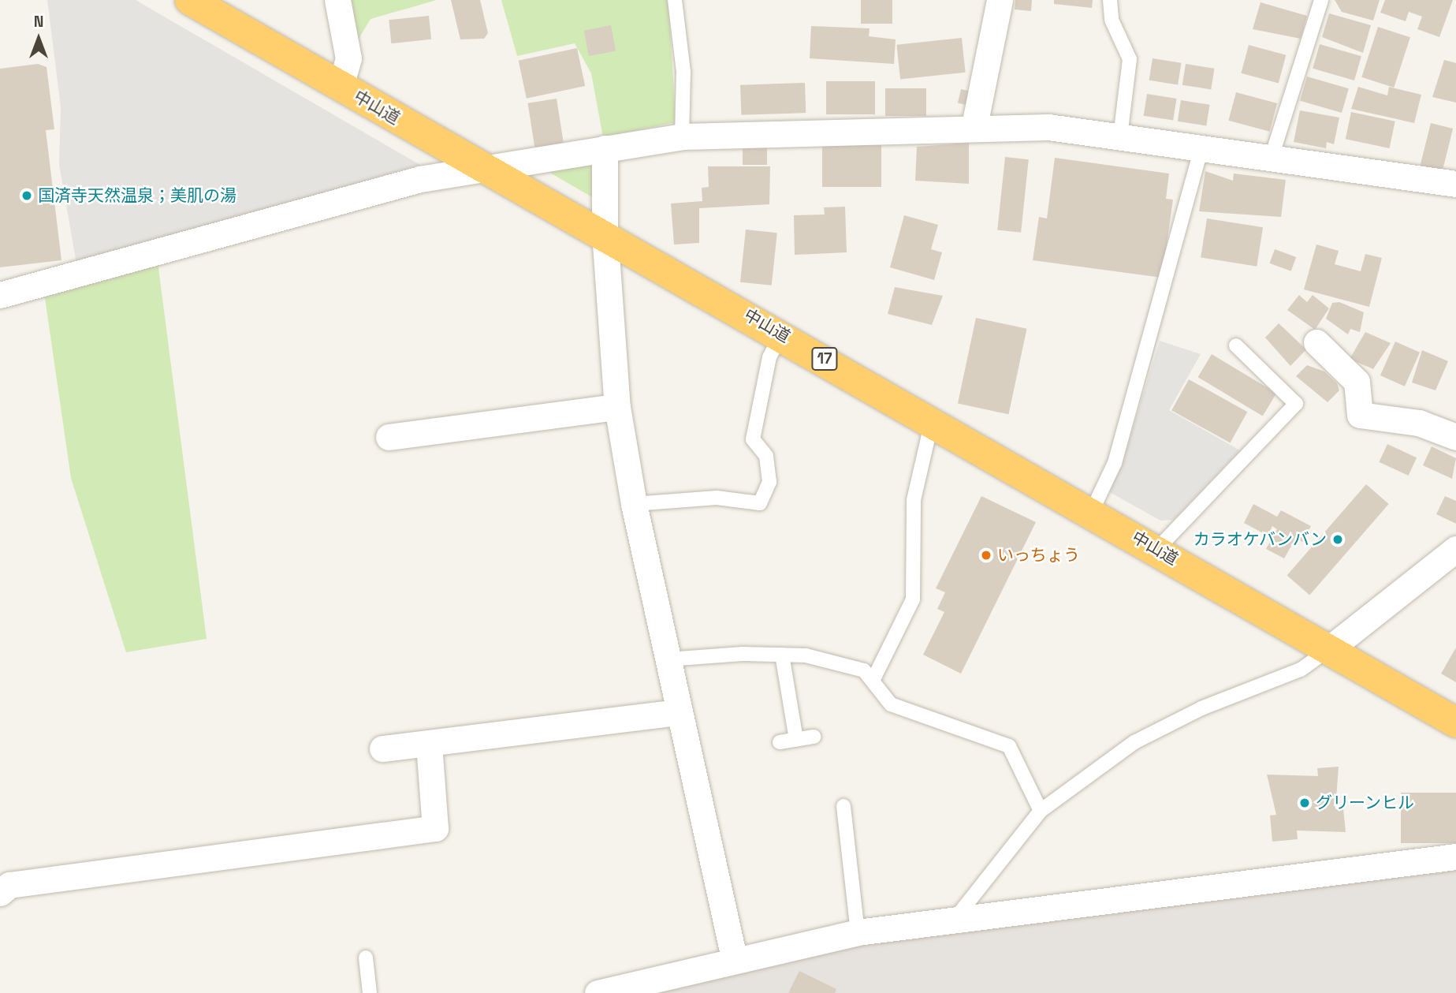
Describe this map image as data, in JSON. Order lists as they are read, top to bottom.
{
  "streets": {
    "highway": ["中山道", "17"]
  },
  "places": [
    "国済寺天然温泉；美肌の湯",
    "カラオケバンバン",
    "いっちょう",
    "グリーンヒル"
  ],
  "north": "top"
}
